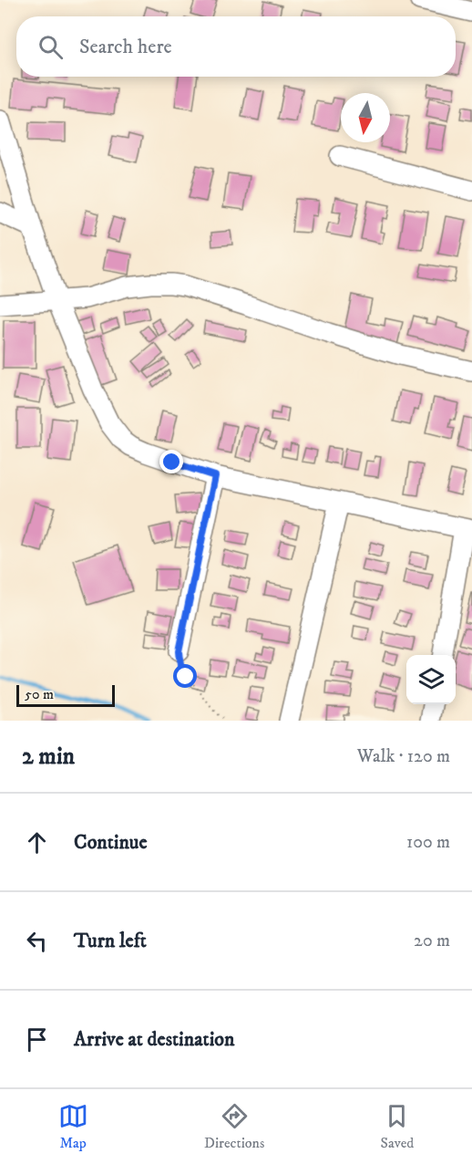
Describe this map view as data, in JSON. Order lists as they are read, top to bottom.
{
  "scale_bar": "50 m",
  "north": "bottom",
  "page": {
    "search": "Search here",
    "scale": "50 m",
    "heading": ["2 min", "Walk · 120 m"],
    "list": [
      ["Continue", "100 m"],
      ["Turn left", "20 m"],
      "Arrive at destination"
    ],
    "nav": ["Map", "Directions", "Saved"]
  }
}
